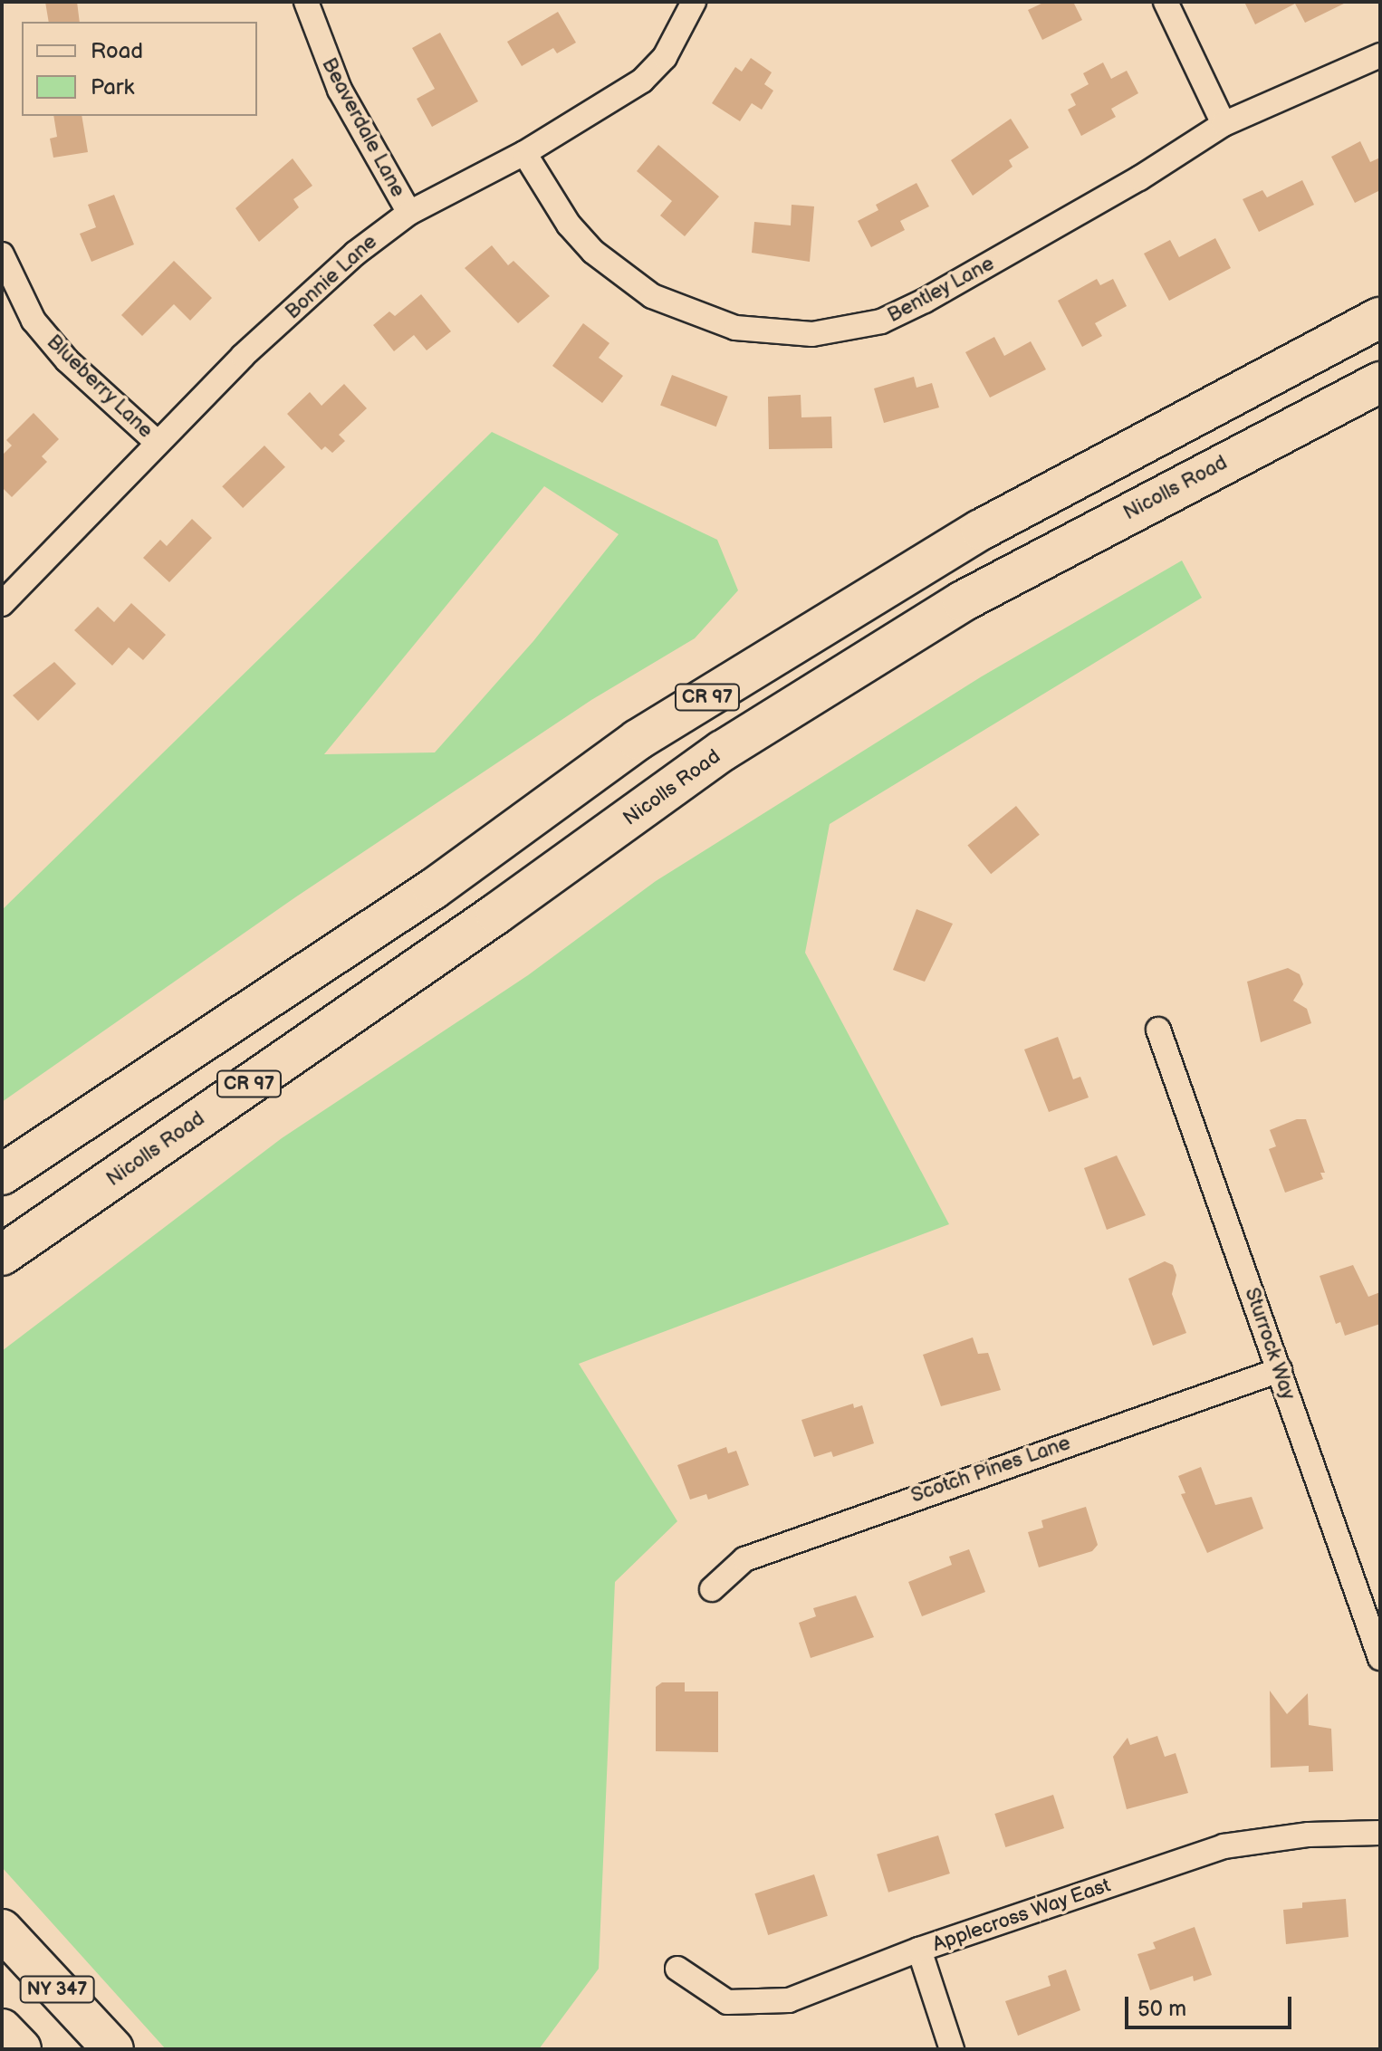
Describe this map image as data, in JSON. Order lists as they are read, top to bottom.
{
  "streets": {
    "highway": ["Nicolls Road", "CR 97", "NY 347"],
    "street": [
      "Beaverdale Lane",
      "Bonnie Lane",
      "Bentley Lane",
      "Blueberry Lane",
      "Sturrock Way",
      "Scotch Pines Lane",
      "Applecross Way East"
    ]
  },
  "crossings": [
    ["Beaverdale Lane", "Bonnie Lane"],
    ["Bonnie Lane", "Bentley Lane"],
    ["Bonnie Lane", "Blueberry Lane"],
    ["Sturrock Way", "Scotch Pines Lane"]
  ],
  "legend": ["Road", "Park"],
  "scale_bar": "50 m"
}
